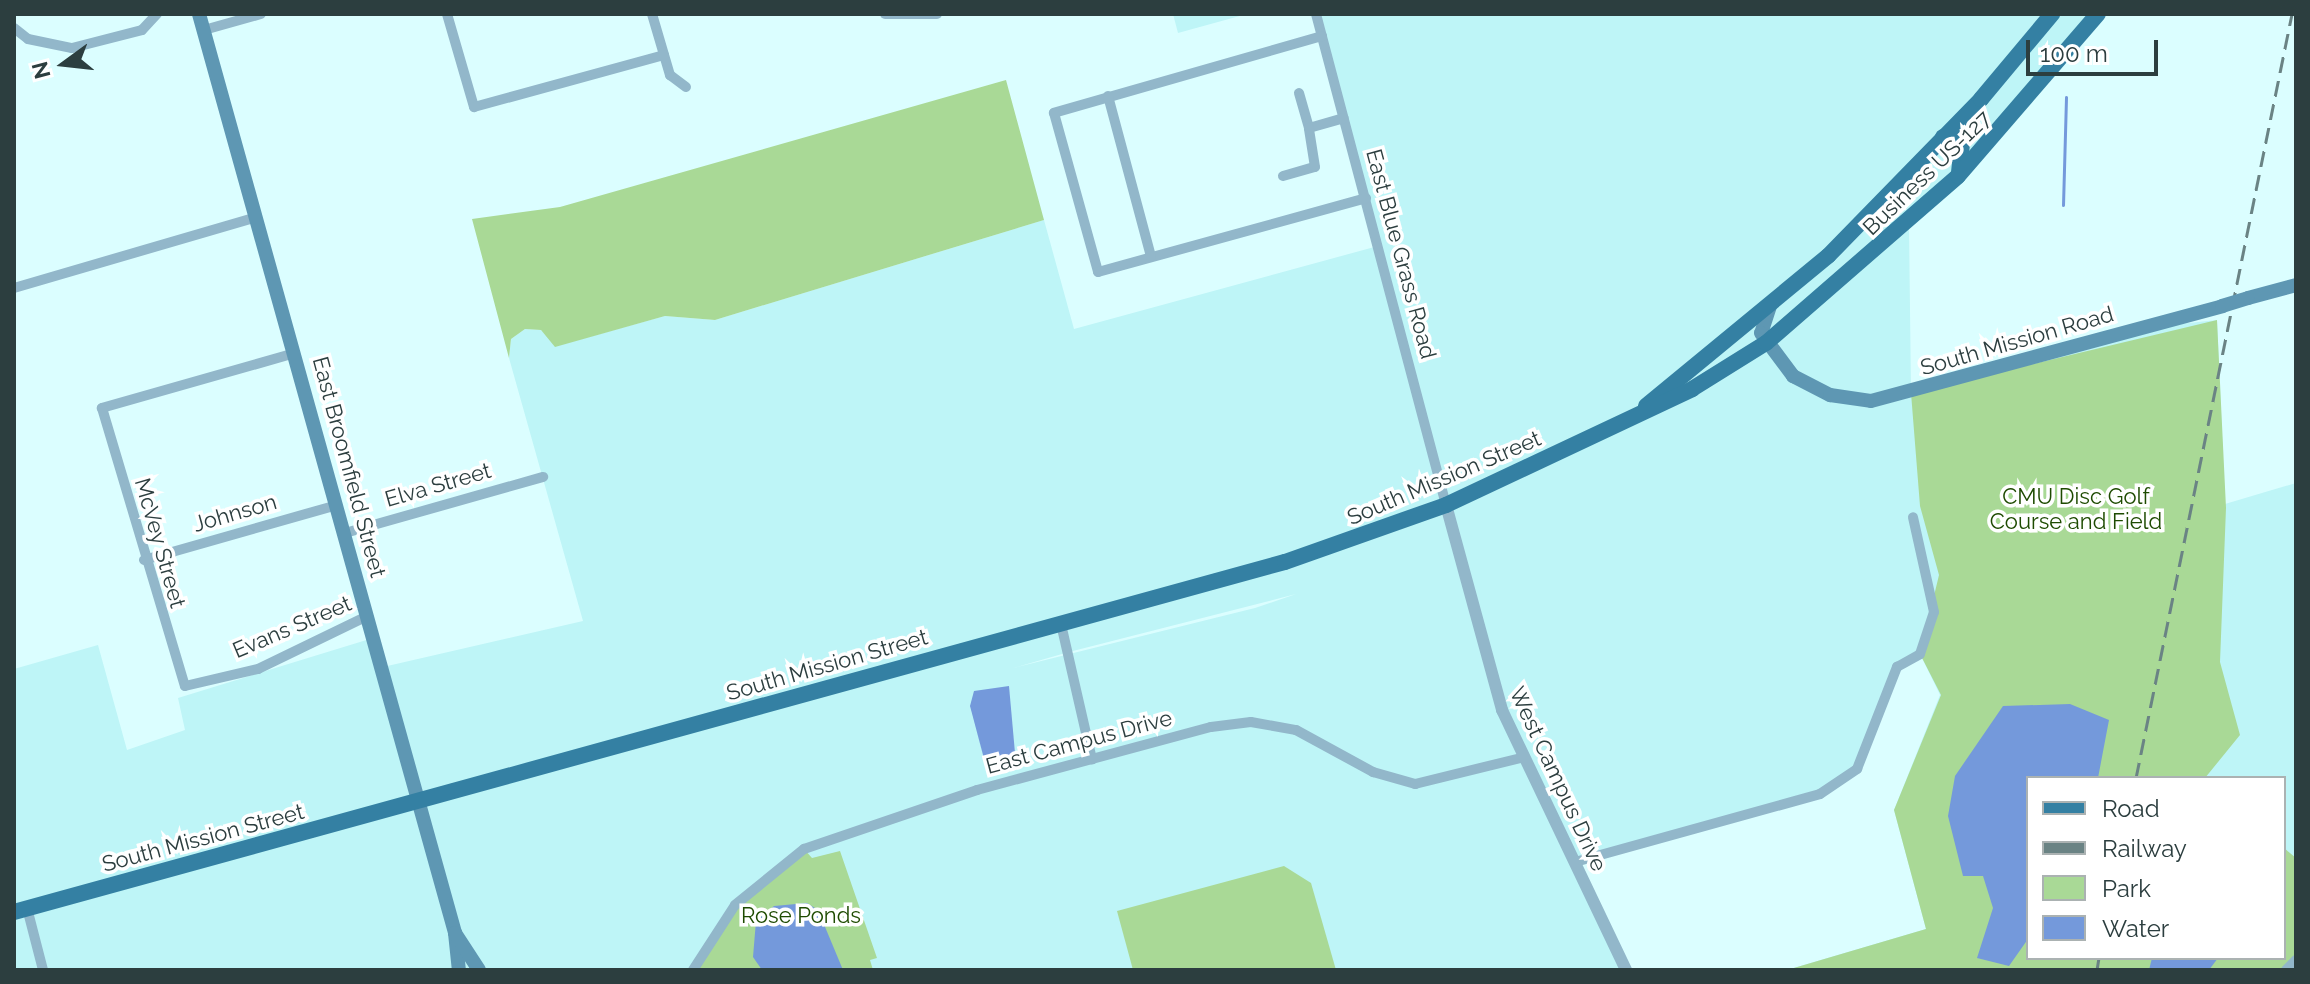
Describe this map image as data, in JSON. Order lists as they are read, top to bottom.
{
  "streets": {
    "main road": [
      "Business US-127",
      "South Mission Road",
      "East Broomfield Street",
      "South Mission Street"
    ],
    "street": [
      "East Blue Grass Road",
      "Elva Street",
      "Johnson",
      "McVey Street",
      "Evans Street",
      "East Campus Drive",
      "West Campus Drive"
    ]
  },
  "crossings": [
    ["Business US-127", "South Mission Road"],
    ["Business US-127", "South Mission Street"],
    ["East Blue Grass Road", "South Mission Street"],
    ["East Blue Grass Road", "West Campus Drive"],
    ["South Mission Road", "South Mission Street"],
    ["East Broomfield Street", "South Mission Street"],
    ["East Broomfield Street", "Elva Street"],
    ["East Broomfield Street", "Johnson"],
    ["East Broomfield Street", "McVey Street"],
    ["East Broomfield Street", "Evans Street"],
    ["South Mission Street", "West Campus Drive"],
    ["Johnson", "McVey Street"],
    ["McVey Street", "Evans Street"],
    ["East Campus Drive", "West Campus Drive"]
  ],
  "parks": ["CMU Disc Golf Course and Field", "Rose Ponds"],
  "legend": [
    "Road",
    "Railway",
    "Park",
    "Water"
  ],
  "scale_bar": "100 m",
  "north": "left"
}
